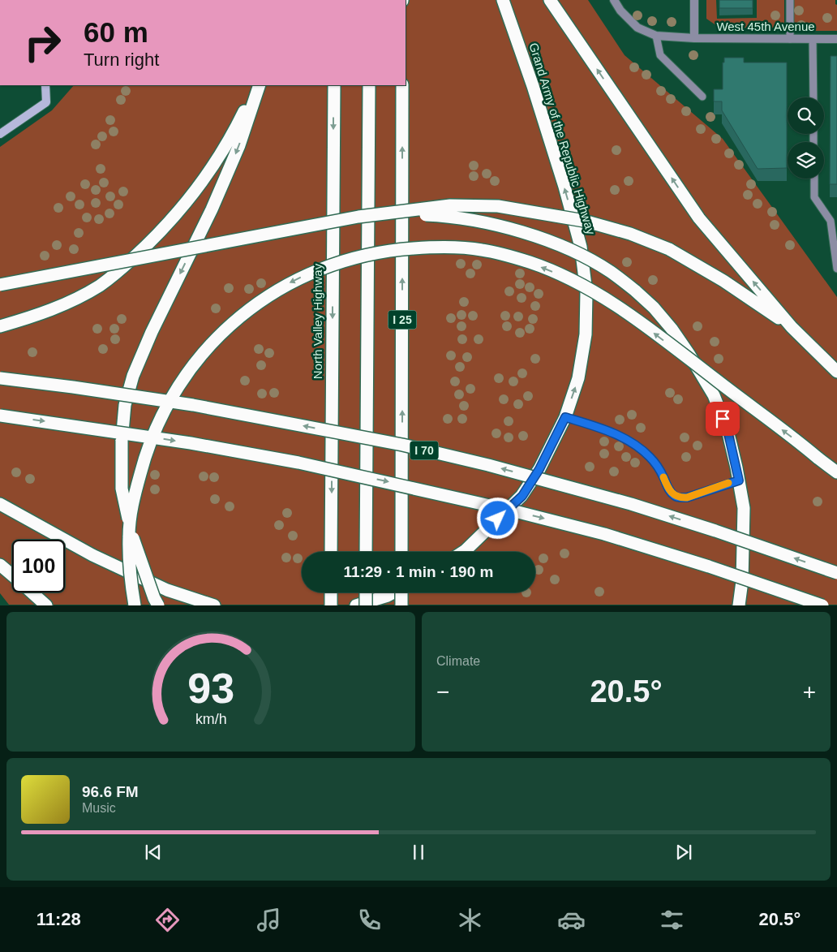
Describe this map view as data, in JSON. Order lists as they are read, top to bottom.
{
  "streets": {
    "highway": [
      "Grand Army of the Republic Highway",
      "I 25",
      "North Valley Highway",
      "I 70"
    ],
    "street": ["West 45th Avenue"]
  },
  "one_way": ["Grand Army of the Republic Highway"],
  "page": {
    "turn": ["60 m", "Turn right"],
    "limit": "100",
    "trip": "11:29 · 1 min · 190 m",
    "tile": "Climate",
    "heat": ["−", "20.5°", "+"],
    "song": ["96.6 FM", "Music"],
    "tabs": ["11:28", "20.5°"],
    "gauge": ["93", "km/h"]
  }
}
